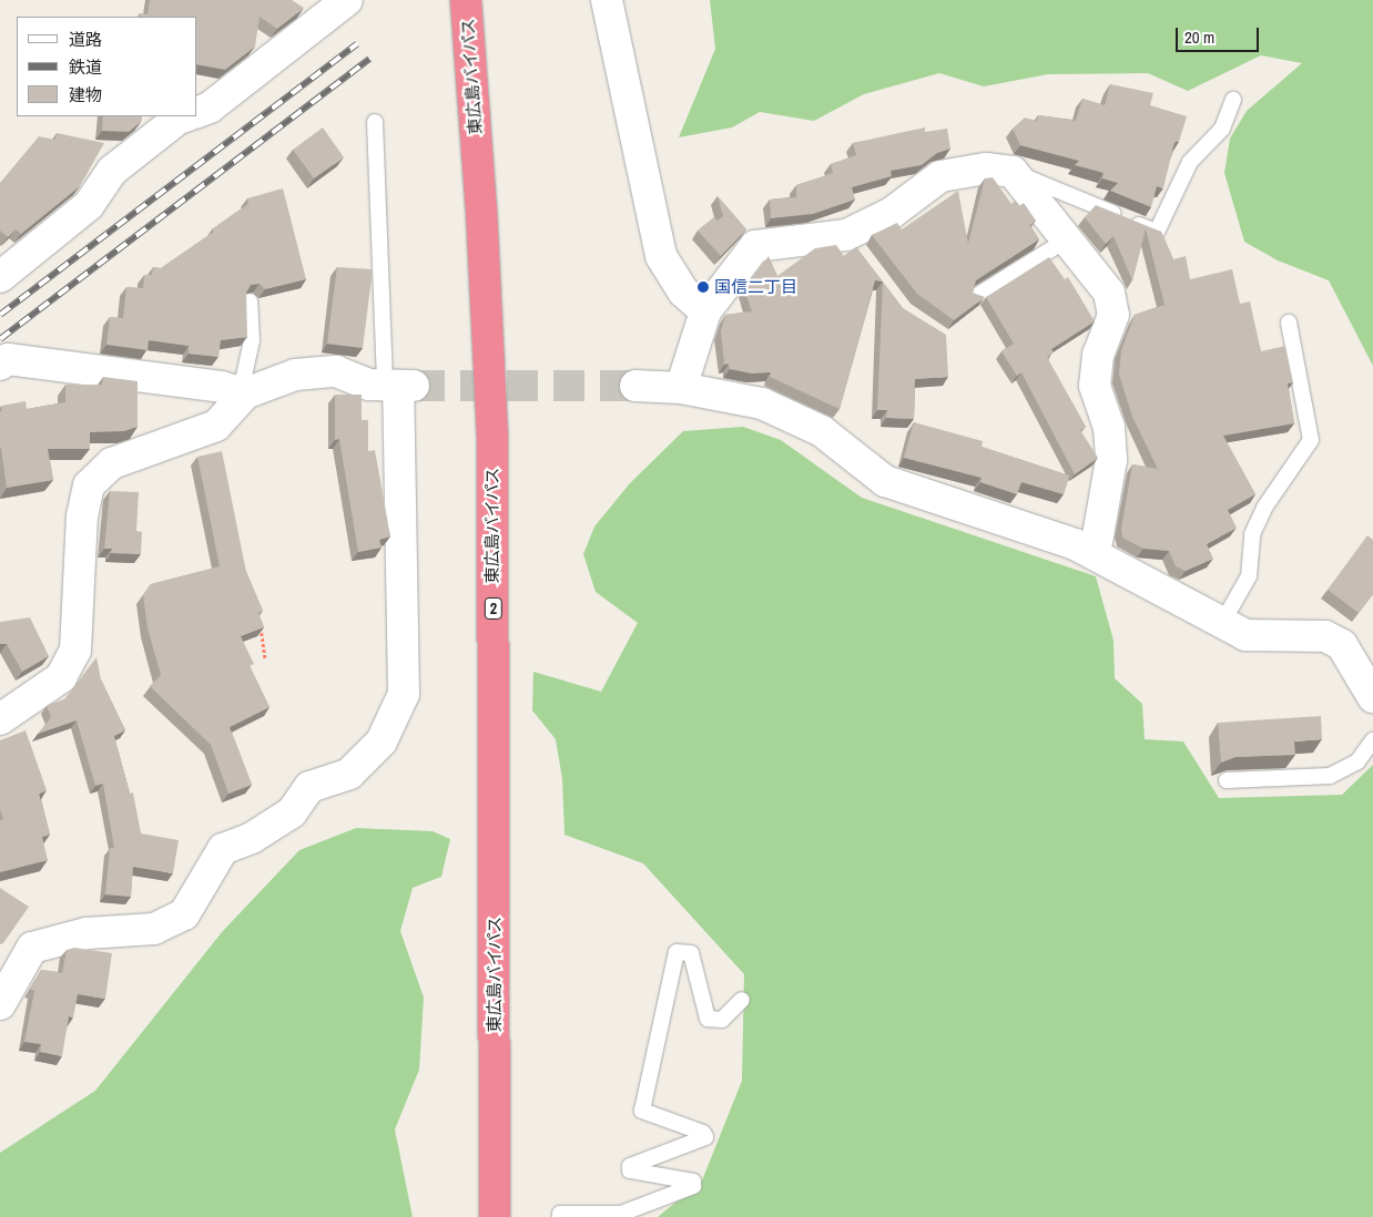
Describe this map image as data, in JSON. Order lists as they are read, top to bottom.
{
  "streets": {
    "highway": ["東広島バイパス", "2"]
  },
  "places": ["国信二丁目"],
  "legend": ["道路", "鉄道", "建物"],
  "scale_bar": "20 m"
}
